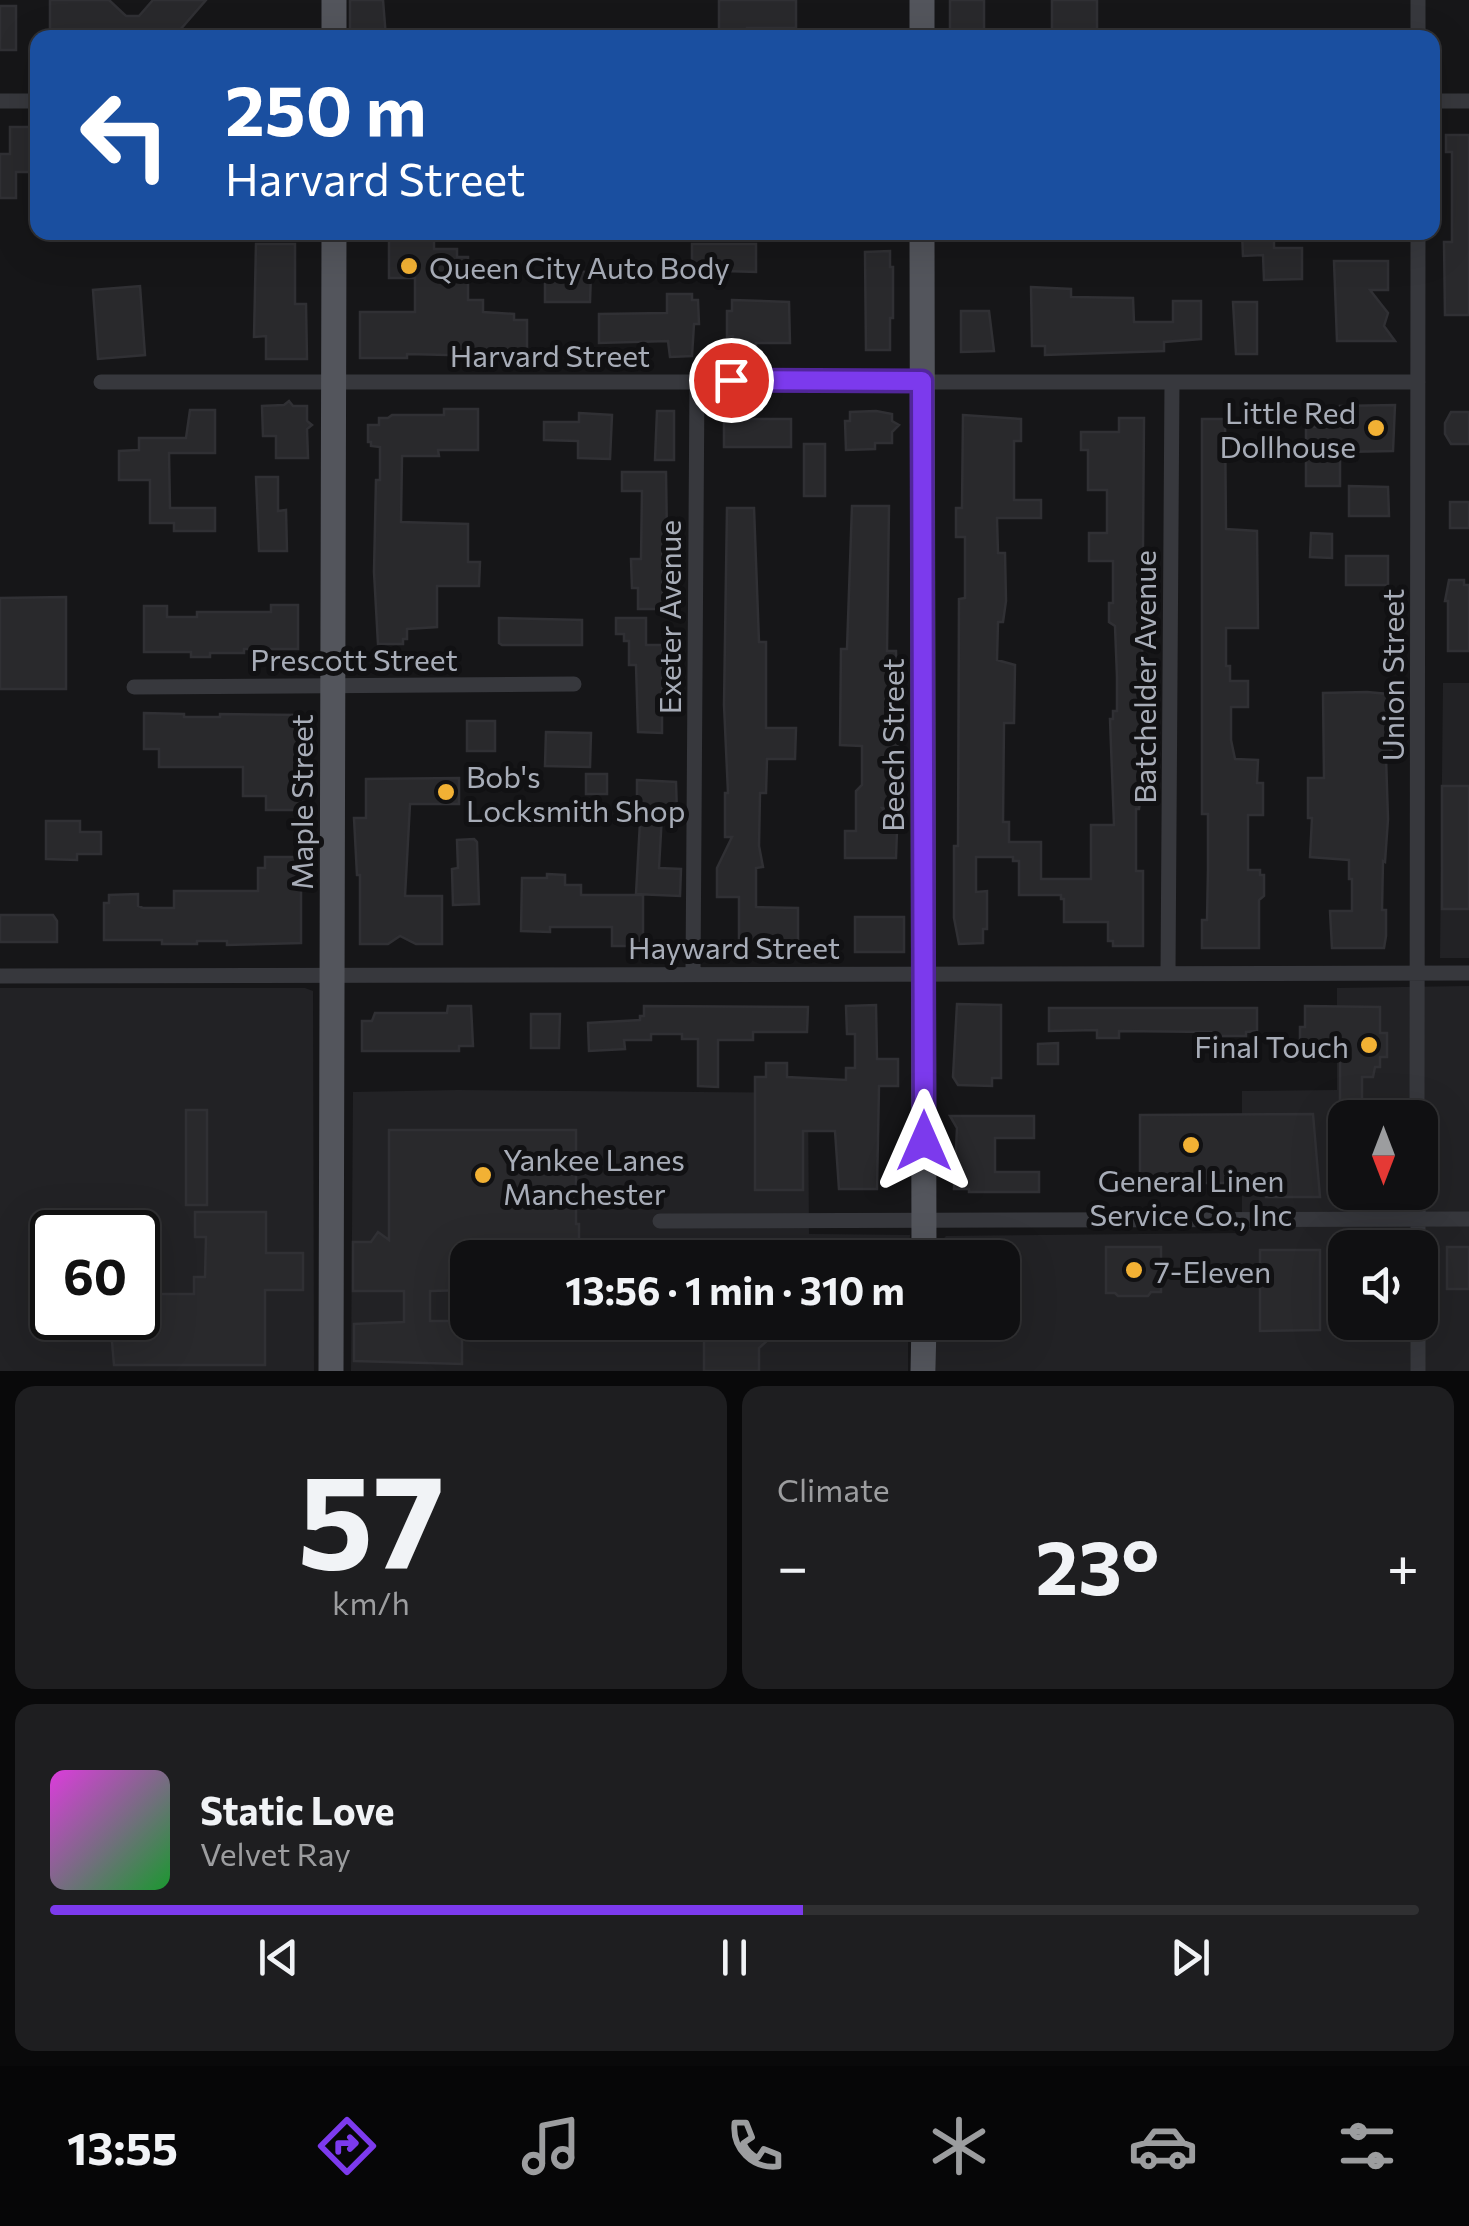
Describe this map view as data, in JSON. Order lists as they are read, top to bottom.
{
  "streets": {
    "main road": ["Beech Street", "Maple Street"],
    "street": [
      "Harvard Street",
      "Exeter Avenue",
      "Prescott Street",
      "Union Street",
      "Batchelder Avenue",
      "Hayward Street"
    ]
  },
  "crossings": [
    ["Harvard Street", "Exeter Avenue"],
    ["Harvard Street", "Union Street"],
    ["Harvard Street", "Batchelder Avenue"],
    ["Harvard Street", "Beech Street"],
    ["Harvard Street", "Maple Street"],
    ["Exeter Avenue", "Hayward Street"],
    ["Prescott Street", "Maple Street"],
    ["Union Street", "Hayward Street"],
    ["Batchelder Avenue", "Hayward Street"],
    ["Beech Street", "Hayward Street"],
    ["Maple Street", "Hayward Street"]
  ],
  "places": [
    "Queen City Auto Body",
    "Little Red Dollhouse",
    "Bob's Locksmith Shop",
    "Final Touch",
    "General Linen Service Co., Inc",
    "Yankee Lanes Manchester",
    "7-Eleven"
  ],
  "north": "bottom",
  "page": {
    "turn": ["250 m", "Harvard Street"],
    "limit": "60",
    "trip": "13:56 · 1 min · 310 m",
    "tile": [
      ["57", "km/h"],
      "Climate"
    ],
    "heat": ["−", "23°", "+"],
    "song": ["Static Love", "Velvet Ray"],
    "tabs": "13:55"
  }
}
